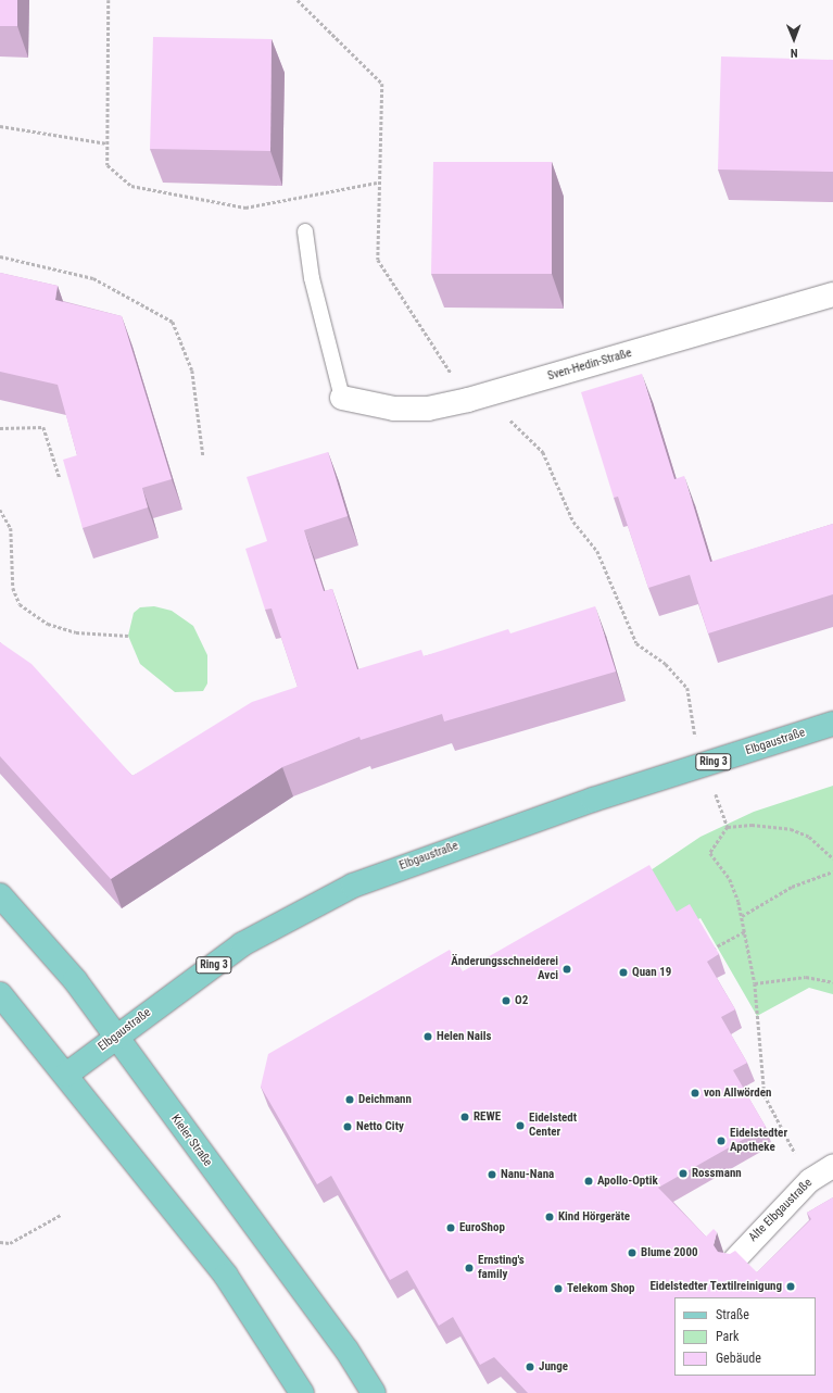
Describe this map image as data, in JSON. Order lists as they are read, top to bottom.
{
  "streets": {
    "main road": ["Elbgaustraße", "Ring 3", "Kieler Straße"],
    "street": ["Sven-Hedin-Straße", "Alte Elbgaustraße"]
  },
  "crossings": [
    ["Elbgaustraße", "Kieler Straße"]
  ],
  "places": [
    "Änderungsschneiderei Avci",
    "Quan 19",
    "O2",
    "Helen Nails",
    "von Allwörden",
    "Deichmann",
    "REWE",
    "Eidelstedt Center",
    "Netto City",
    "Eidelstedter Apotheke",
    "Rossmann",
    "Nanu-Nana",
    "Apollo-Optik",
    "Kind Hörgeräte",
    "EuroShop",
    "Blume 2000",
    "Ernsting's family",
    "Eidelstedter Textilreinigung",
    "Telekom Shop",
    "Junge"
  ],
  "legend": ["Straße", "Park", "Gebäude"],
  "north": "bottom"
}
